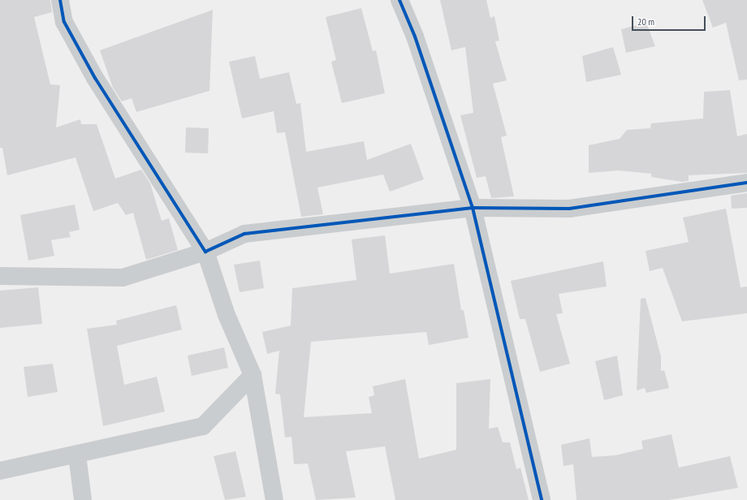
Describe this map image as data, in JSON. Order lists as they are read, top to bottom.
{
  "scale_bar": "20 m"
}
